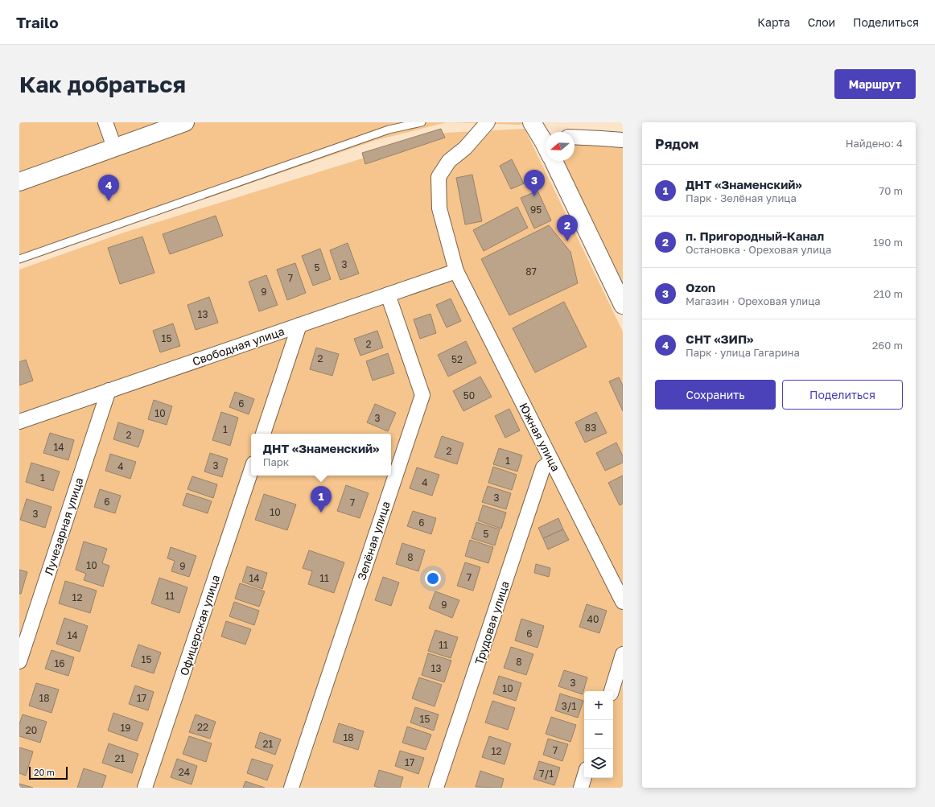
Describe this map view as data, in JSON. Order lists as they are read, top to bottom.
{
  "streets": {
    "street": [
      "Свободная улица",
      "Южная улица",
      "Лучезарная улица",
      "Зелёная улица",
      "Трудовая улица",
      "Офицерская улица"
    ]
  },
  "crossings": [
    ["Свободная улица", "Южная улица"],
    ["Свободная улица", "Лучезарная улица"],
    ["Свободная улица", "Зелёная улица"],
    ["Южная улица", "Трудовая улица"]
  ],
  "house_numbers": [
    "95",
    "3",
    "5",
    "87",
    "7",
    "9",
    "13",
    "15",
    "2",
    "2",
    "52",
    "50",
    "6",
    "10",
    "3",
    "83",
    "1",
    "2",
    "14",
    "2",
    "1",
    "3",
    "4",
    "1",
    "4",
    "3",
    "6",
    "7",
    "10",
    "3",
    "6",
    "5",
    "8",
    "10",
    "9",
    "7",
    "14",
    "11",
    "11",
    "12",
    "9",
    "40",
    "6",
    "14",
    "11",
    "15",
    "8",
    "16",
    "13",
    "3",
    "10",
    "18",
    "17",
    "3/1",
    "15",
    "22",
    "19",
    "20",
    "18",
    "21",
    "7",
    "12",
    "21",
    "17",
    "24",
    "7/1"
  ],
  "scale_bar": "20 m",
  "north": "left",
  "page": {
    "header": "Trailo",
    "nav": ["Карта", "Слои", "Поделиться"],
    "buttons": [
      "Маршрут",
      ["Сохранить", "Поделиться"]
    ],
    "title": "Как добраться",
    "heading": ["Рядом", "Найдено: 4"],
    "list": [
      {
        "mark": "1",
        "name": "ДНТ «Знаменский»",
        "note": "Парк · Зелёная улица",
        "value": "70 m"
      },
      {
        "mark": "2",
        "name": "п. Пригородный-Канал",
        "note": "Остановка · Ореховая улица",
        "value": "190 m"
      },
      {
        "mark": "3",
        "name": "Ozon",
        "note": "Магазин · Ореховая улица",
        "value": "210 m"
      },
      {
        "mark": "4",
        "name": "СНТ «ЗИП»",
        "note": "Парк · улица Гагарина",
        "value": "260 m"
      }
    ],
    "pins": [
      "3",
      "4",
      "2",
      "1"
    ],
    "popup": ["ДНТ «Знаменский»", "Парк"],
    "map_buttons": ["+", "−"],
    "scale": "20 m"
  }
}
